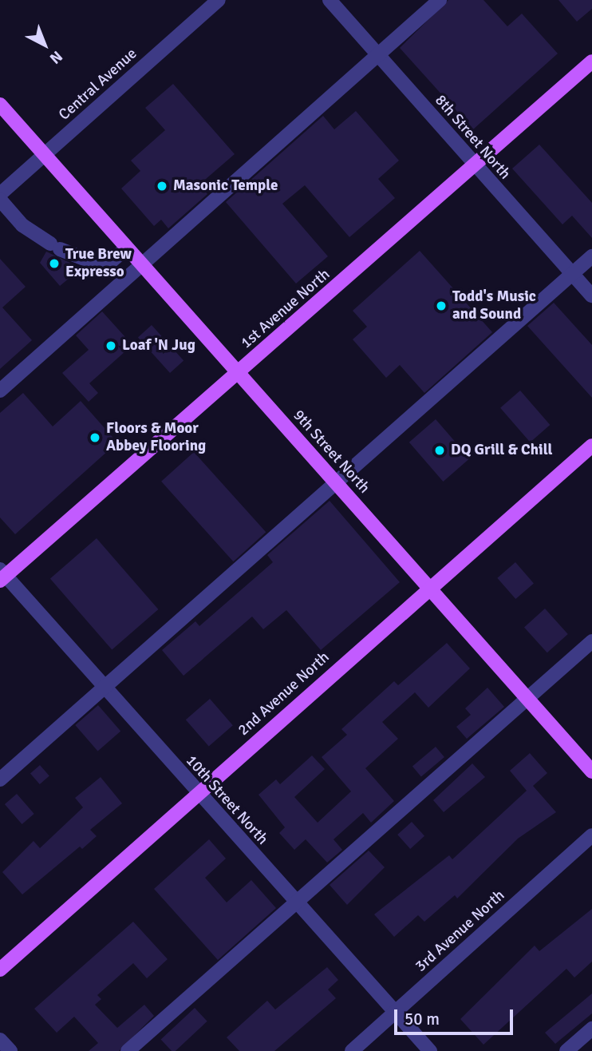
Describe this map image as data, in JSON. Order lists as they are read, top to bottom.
{
  "streets": {
    "main road": ["1st Avenue North", "9th Street North", "2nd Avenue North"],
    "street": [
      "Central Avenue",
      "8th Street North",
      "10th Street North",
      "3rd Avenue North"
    ]
  },
  "crossings": [
    ["Central Avenue", "9th Street North"],
    ["8th Street North", "1st Avenue North"],
    ["1st Avenue North", "9th Street North"],
    ["1st Avenue North", "10th Street North"],
    ["9th Street North", "2nd Avenue North"],
    ["2nd Avenue North", "10th Street North"],
    ["10th Street North", "3rd Avenue North"]
  ],
  "places": [
    "Masonic Temple",
    "True Brew Expresso",
    "Todd's Music and Sound",
    "Loaf 'N Jug",
    "Floors & Moor Abbey Flooring",
    "DQ Grill & Chill"
  ],
  "scale_bar": "50 m",
  "north": "bottom right"
}
